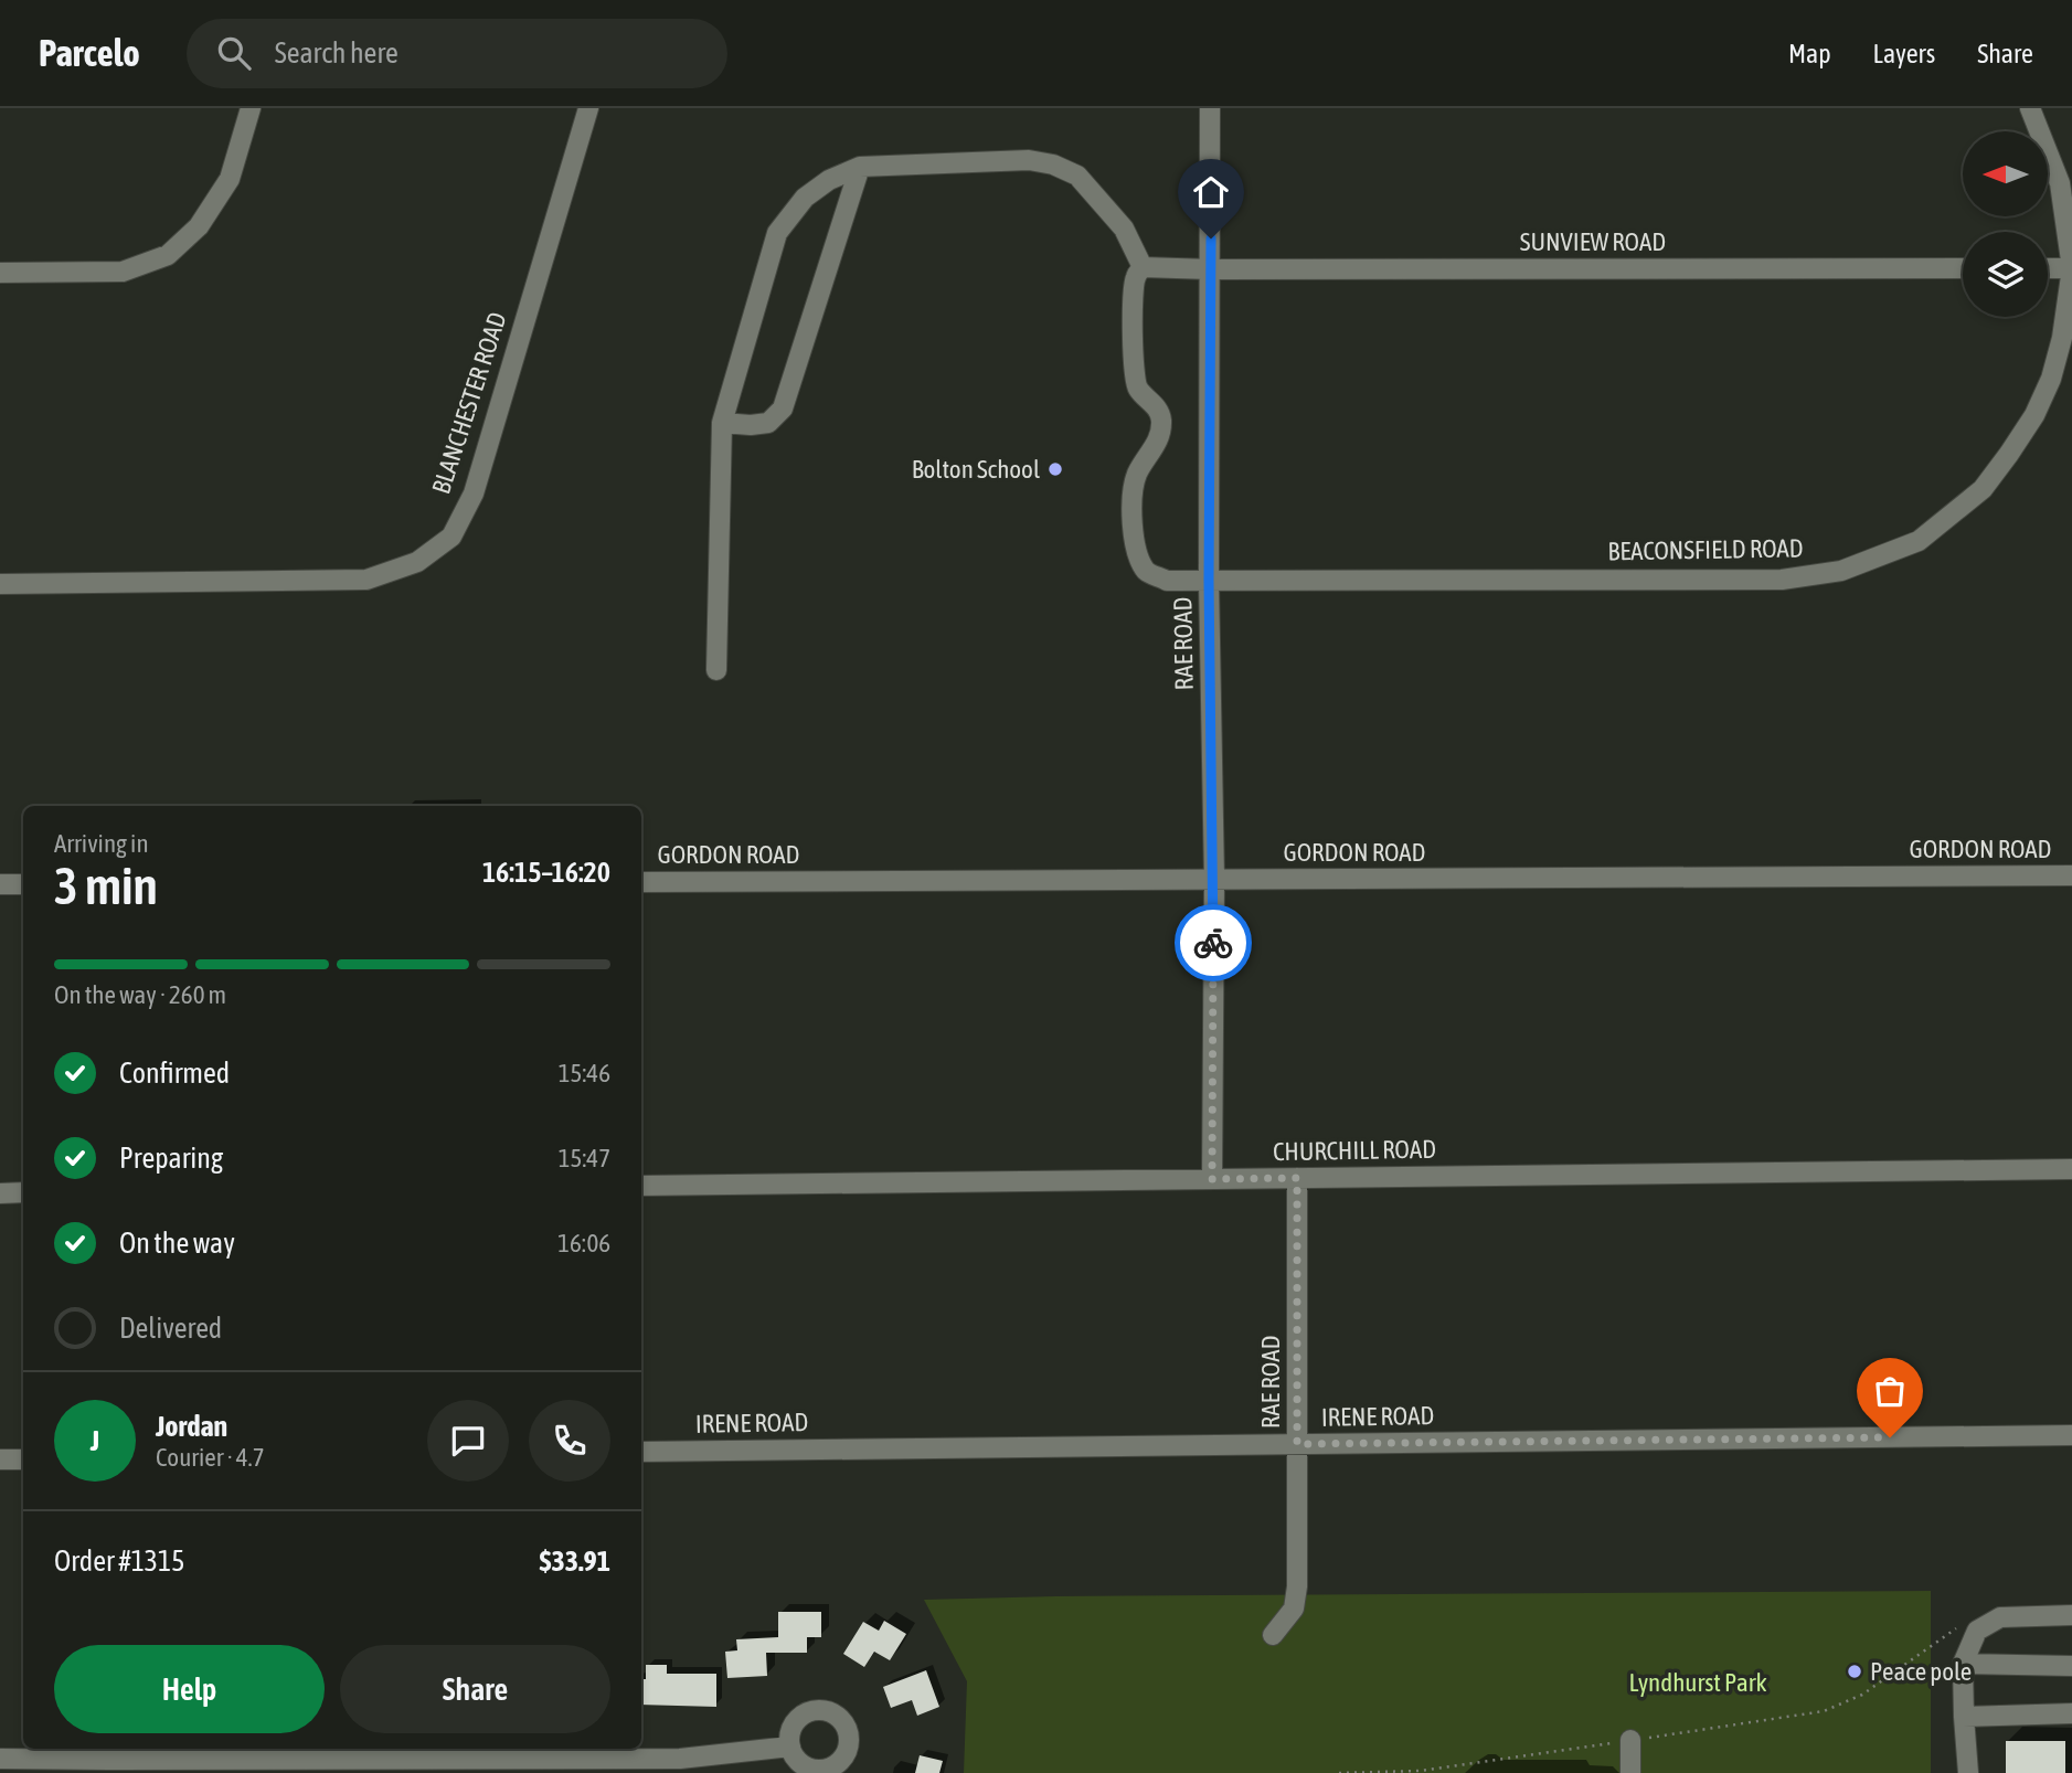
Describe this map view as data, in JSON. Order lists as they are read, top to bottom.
{
  "streets": {
    "street": [
      "SUNVIEW ROAD",
      "BLANCHESTER ROAD",
      "BEACONSFIELD ROAD",
      "RAE ROAD",
      "GORDON ROAD",
      "CHURCHILL ROAD",
      "IRENE ROAD"
    ]
  },
  "crossings": [
    ["SUNVIEW ROAD", "BEACONSFIELD ROAD"],
    ["SUNVIEW ROAD", "RAE ROAD"],
    ["BEACONSFIELD ROAD", "RAE ROAD"],
    ["RAE ROAD", "GORDON ROAD"],
    ["RAE ROAD", "CHURCHILL ROAD"],
    ["RAE ROAD", "IRENE ROAD"]
  ],
  "parks": ["Lyndhurst Park"],
  "places": ["Bolton School", "Peace pole"],
  "north": "left",
  "page": {
    "header": "Parcelo",
    "search": "Search here",
    "nav": ["Map", "Layers", "Share"],
    "heading": ["3 min", "Arriving in", "16:15–16:20"],
    "panel": [
      "Jordan",
      "Courier · 4.7",
      "Order #1315",
      "$33.91"
    ],
    "bar": "On the way · 260 m",
    "list": [
      ["Confirmed", "15:46"],
      ["Preparing", "15:47"],
      ["On the way", "16:06"],
      "Delivered"
    ],
    "round": "J",
    "buttons": ["Help", "Share"]
  }
}
